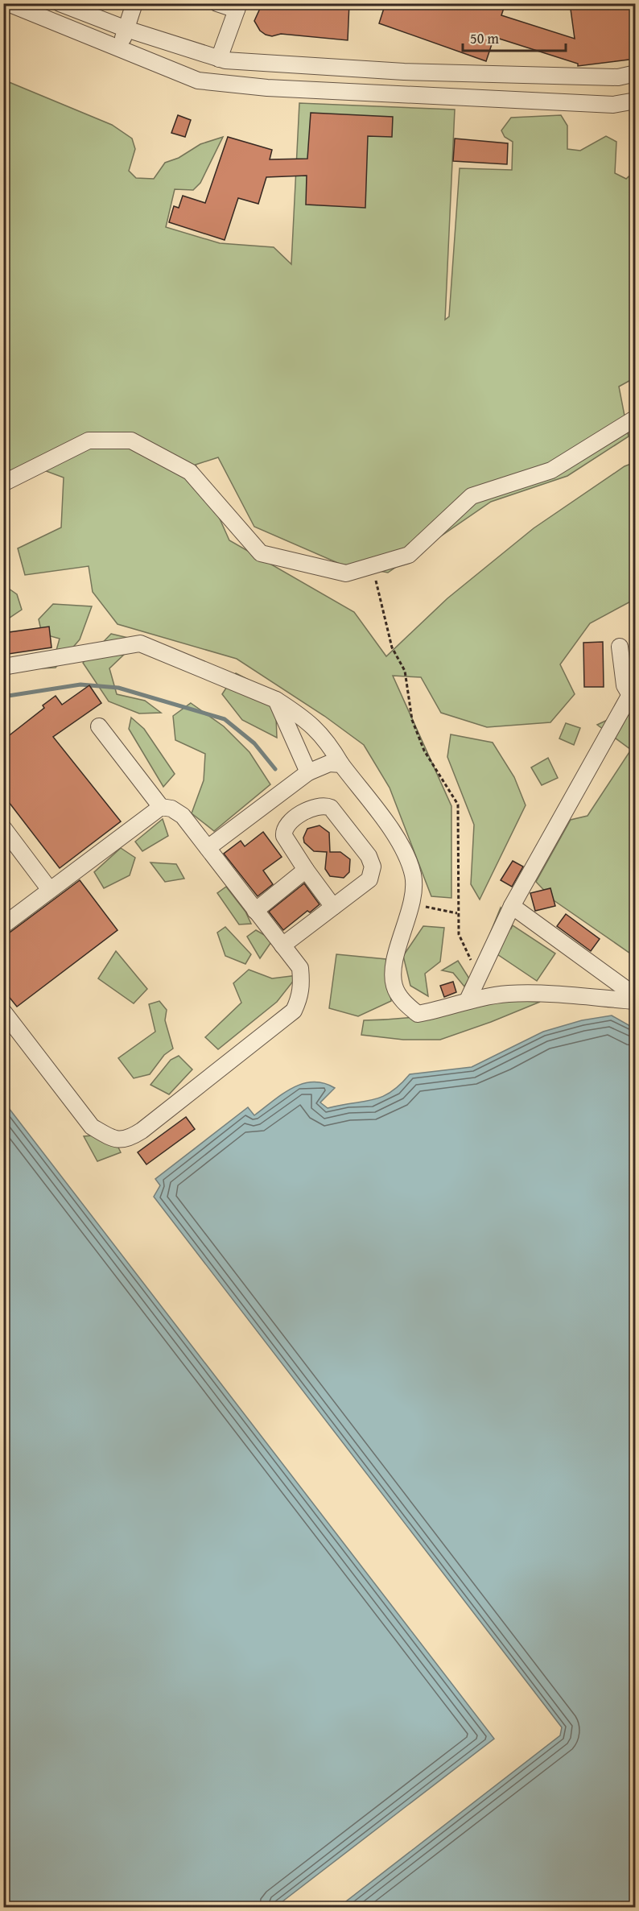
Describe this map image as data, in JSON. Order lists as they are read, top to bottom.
{
  "scale_bar": "50 m"
}
